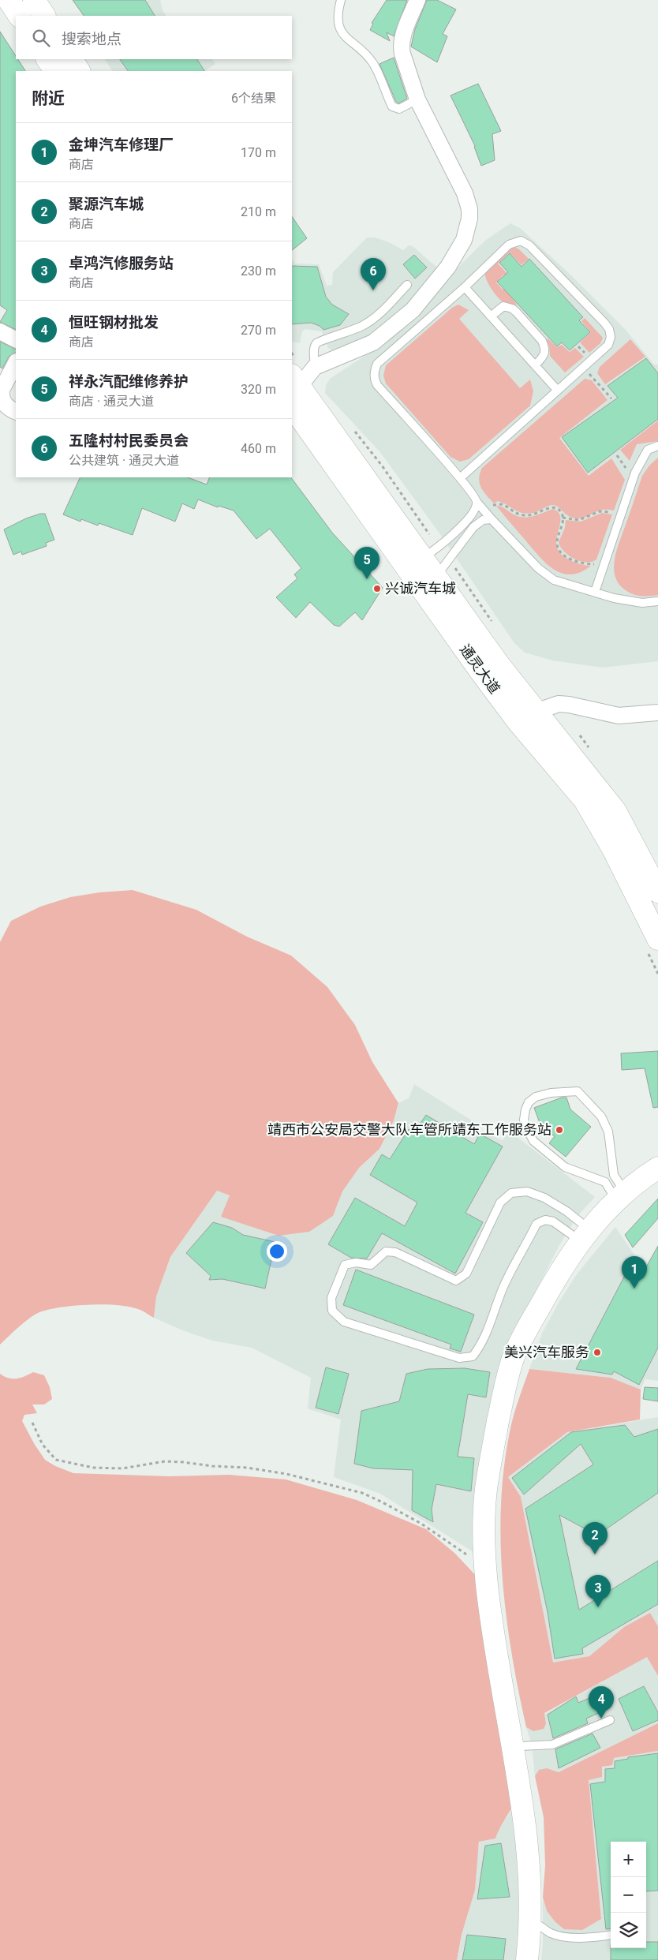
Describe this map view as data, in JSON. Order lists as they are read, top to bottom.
{
  "streets": {
    "main road": ["通灵大道"]
  },
  "places": ["兴诚汽车城", "靖西市公安局交警大队车管所靖东工作服务站", "美兴汽车服务"],
  "page": {
    "search": "搜索地点",
    "heading": ["附近", "6个结果"],
    "list": [
      {
        "mark": "1",
        "name": "金坤汽车修理厂",
        "note": "商店",
        "value": "170 m"
      },
      {
        "mark": "2",
        "name": "聚源汽车城",
        "note": "商店",
        "value": "210 m"
      },
      {
        "mark": "3",
        "name": "卓鸿汽修服务站",
        "note": "商店",
        "value": "230 m"
      },
      {
        "mark": "4",
        "name": "恒旺钢材批发",
        "note": "商店",
        "value": "270 m"
      },
      {
        "mark": "5",
        "name": "祥永汽配维修养护",
        "note": "商店 · 通灵大道",
        "value": "320 m"
      },
      {
        "mark": "6",
        "name": "五隆村村民委员会",
        "note": "公共建筑 · 通灵大道",
        "value": "460 m"
      }
    ],
    "pins": [
      "6",
      "5",
      "1",
      "2",
      "3",
      "4"
    ],
    "map_buttons": ["+", "−"]
  }
}
